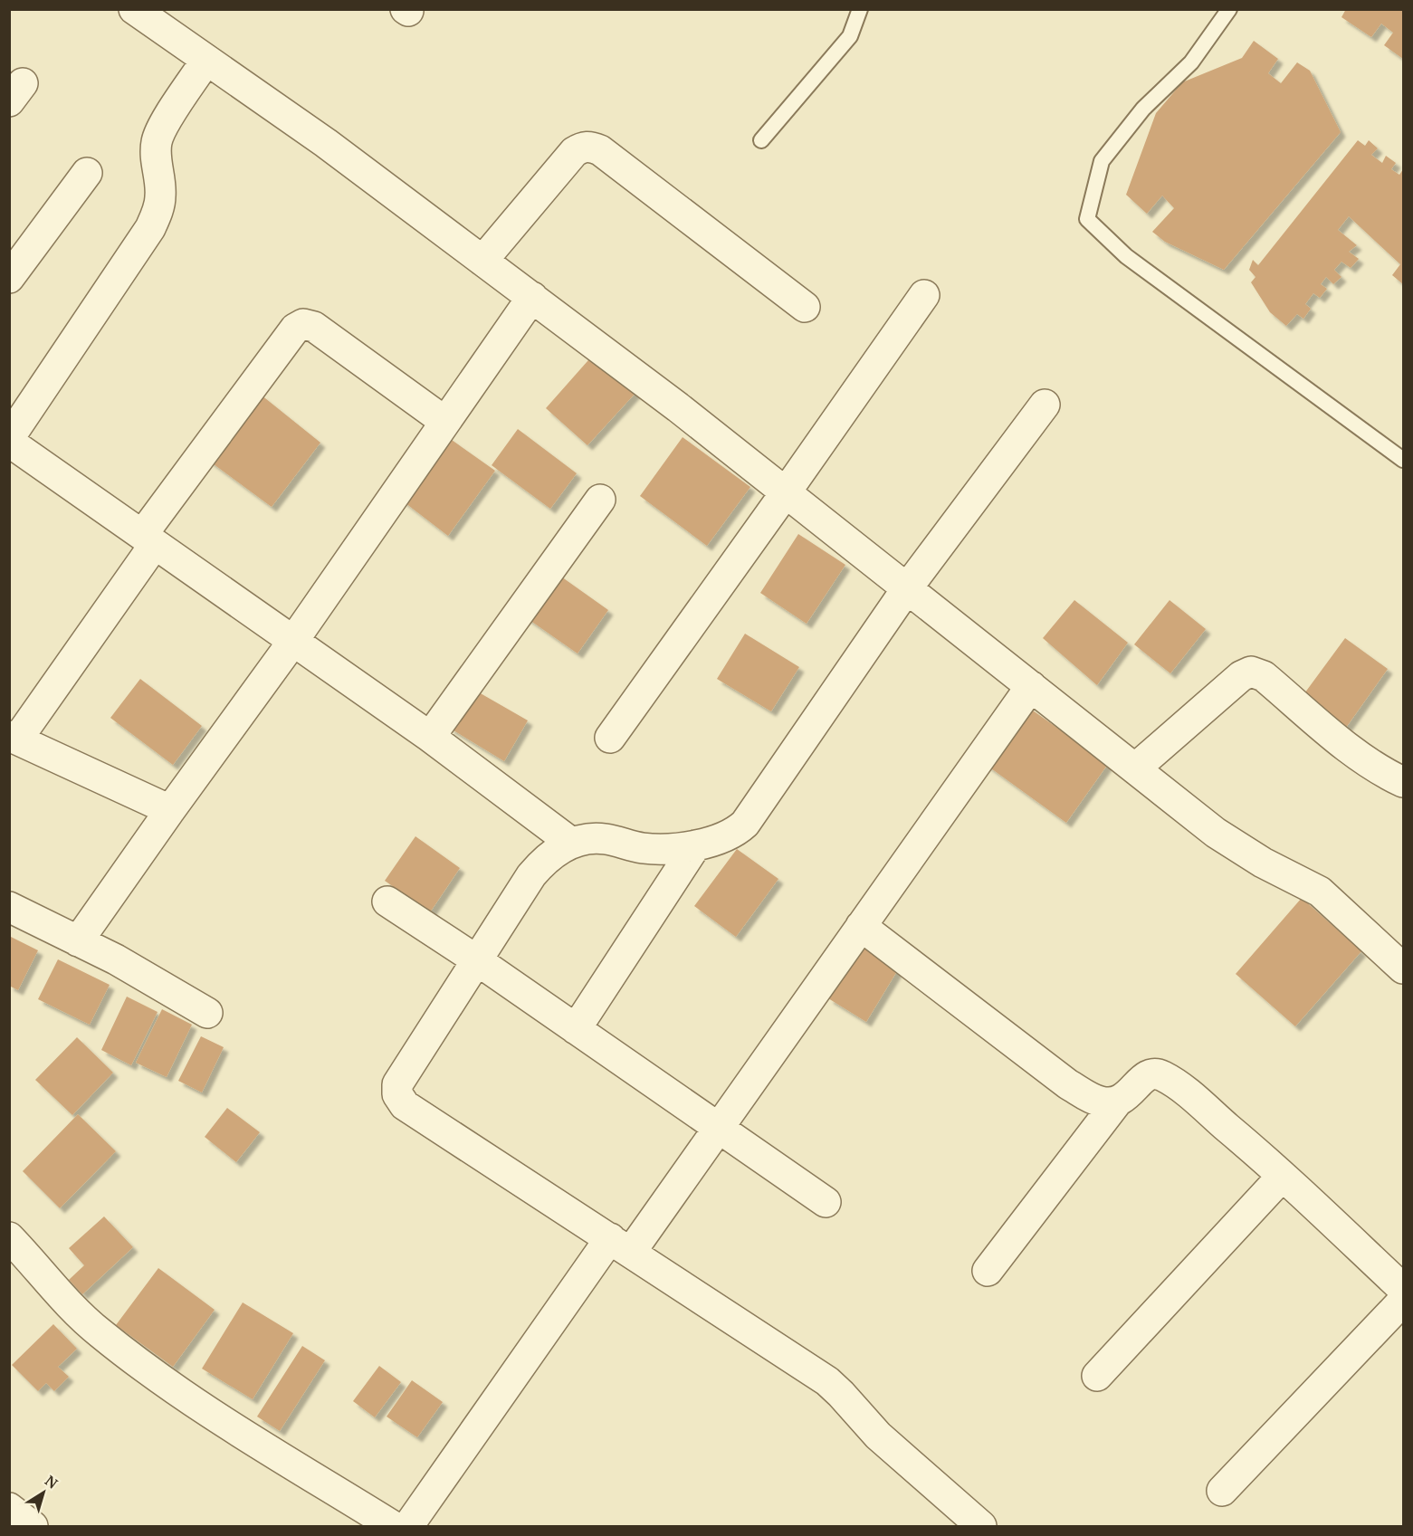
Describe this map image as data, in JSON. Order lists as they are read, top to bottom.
{
  "north": "top right"
}
